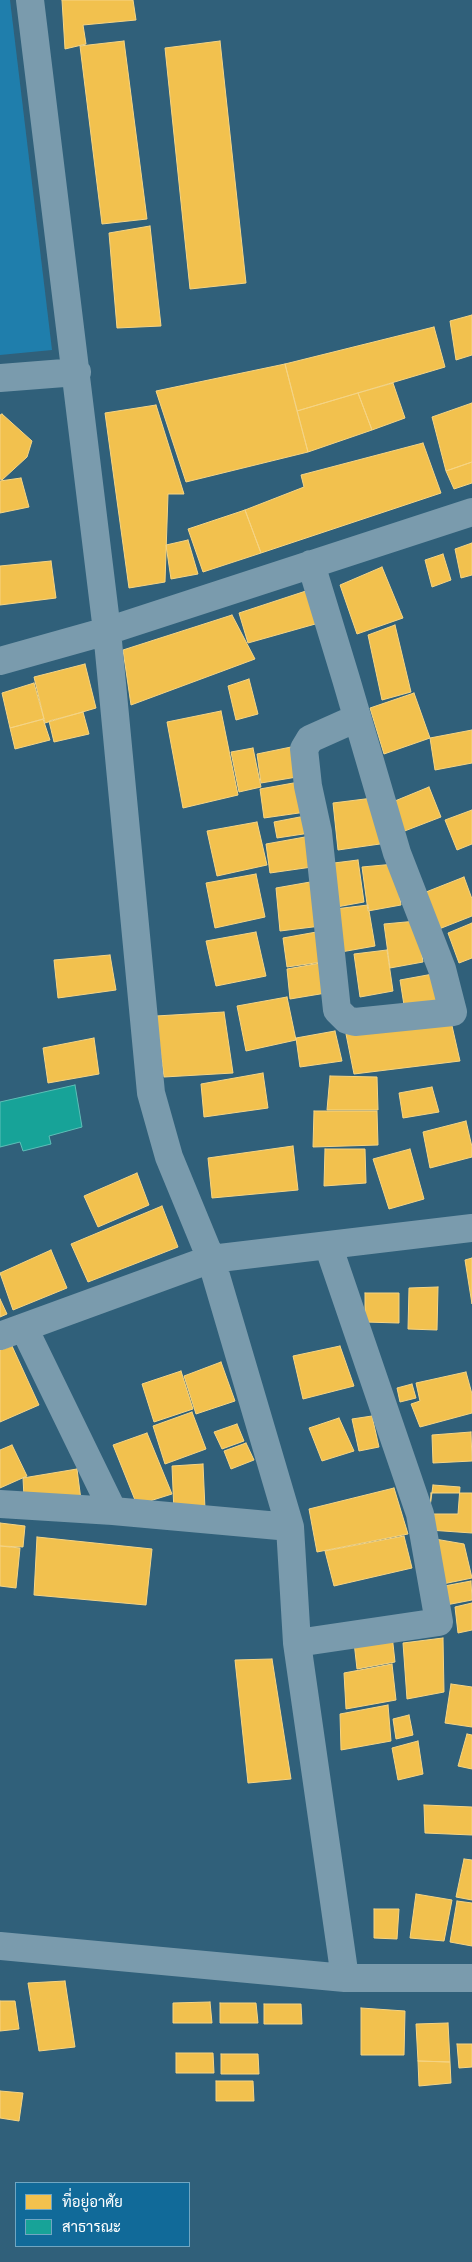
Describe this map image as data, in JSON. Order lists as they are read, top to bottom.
{
  "legend": ["ที่อยู่อาศัย", "สาธารณะ"]
}
